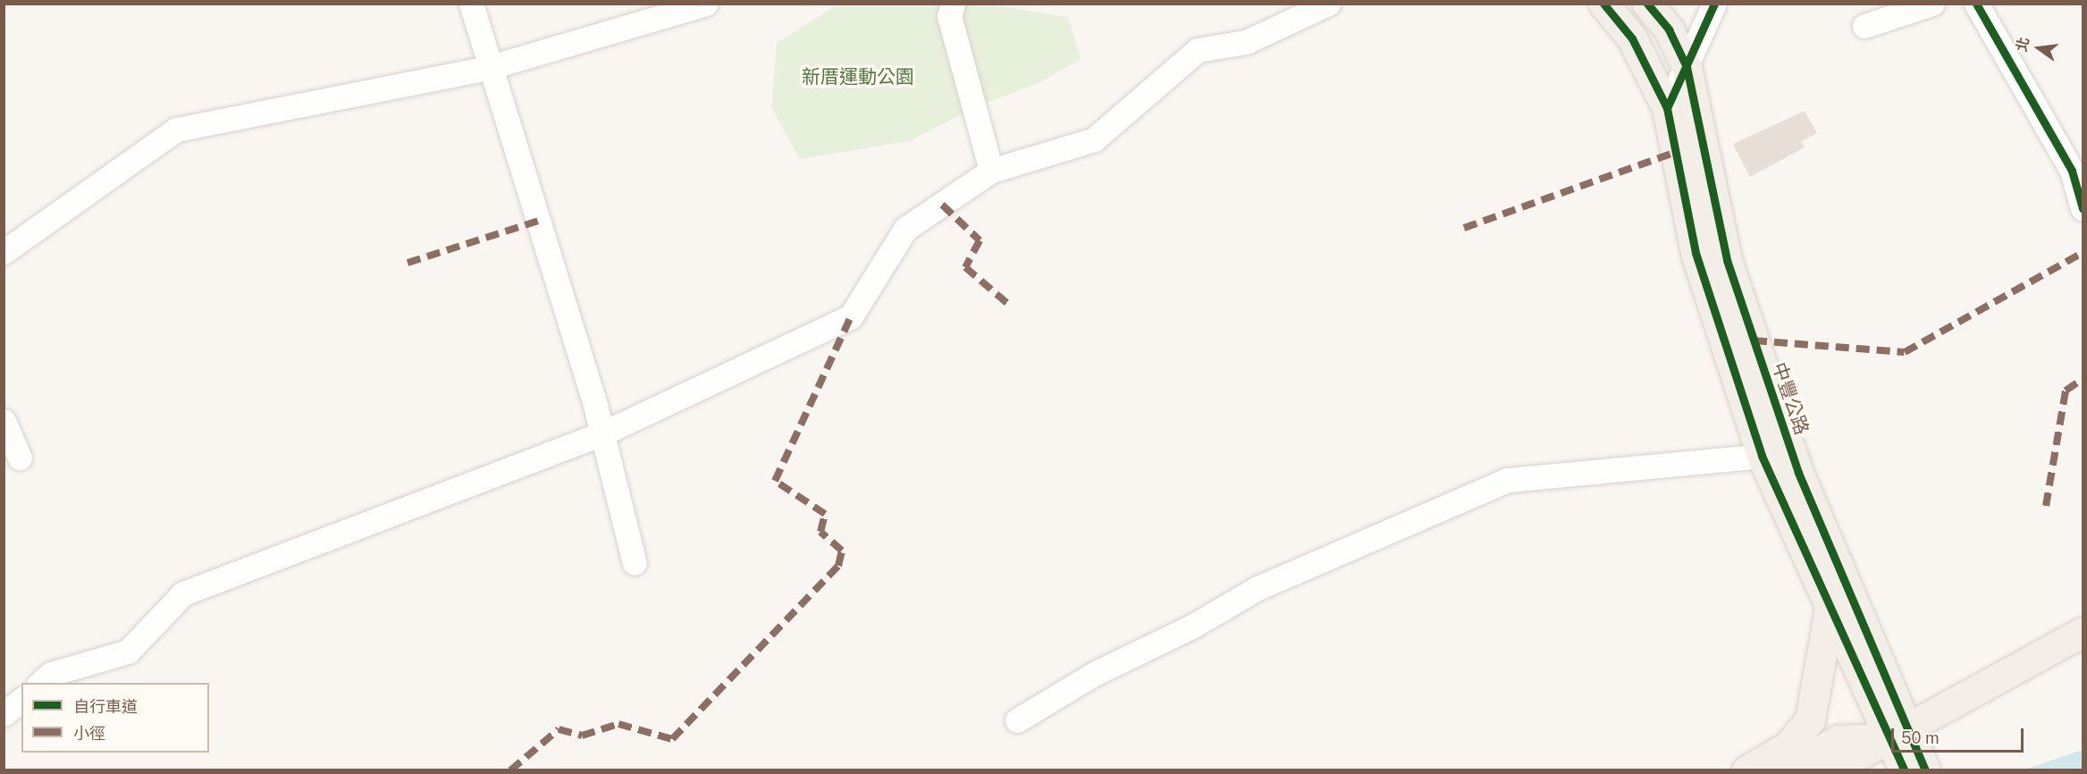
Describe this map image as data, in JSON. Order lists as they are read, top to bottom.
{
  "streets": {
    "main road": ["中豐公路"]
  },
  "parks": ["新厝運動公園"],
  "legend": ["自行車道", "小徑"],
  "scale_bar": "50 m",
  "north": "left"
}
